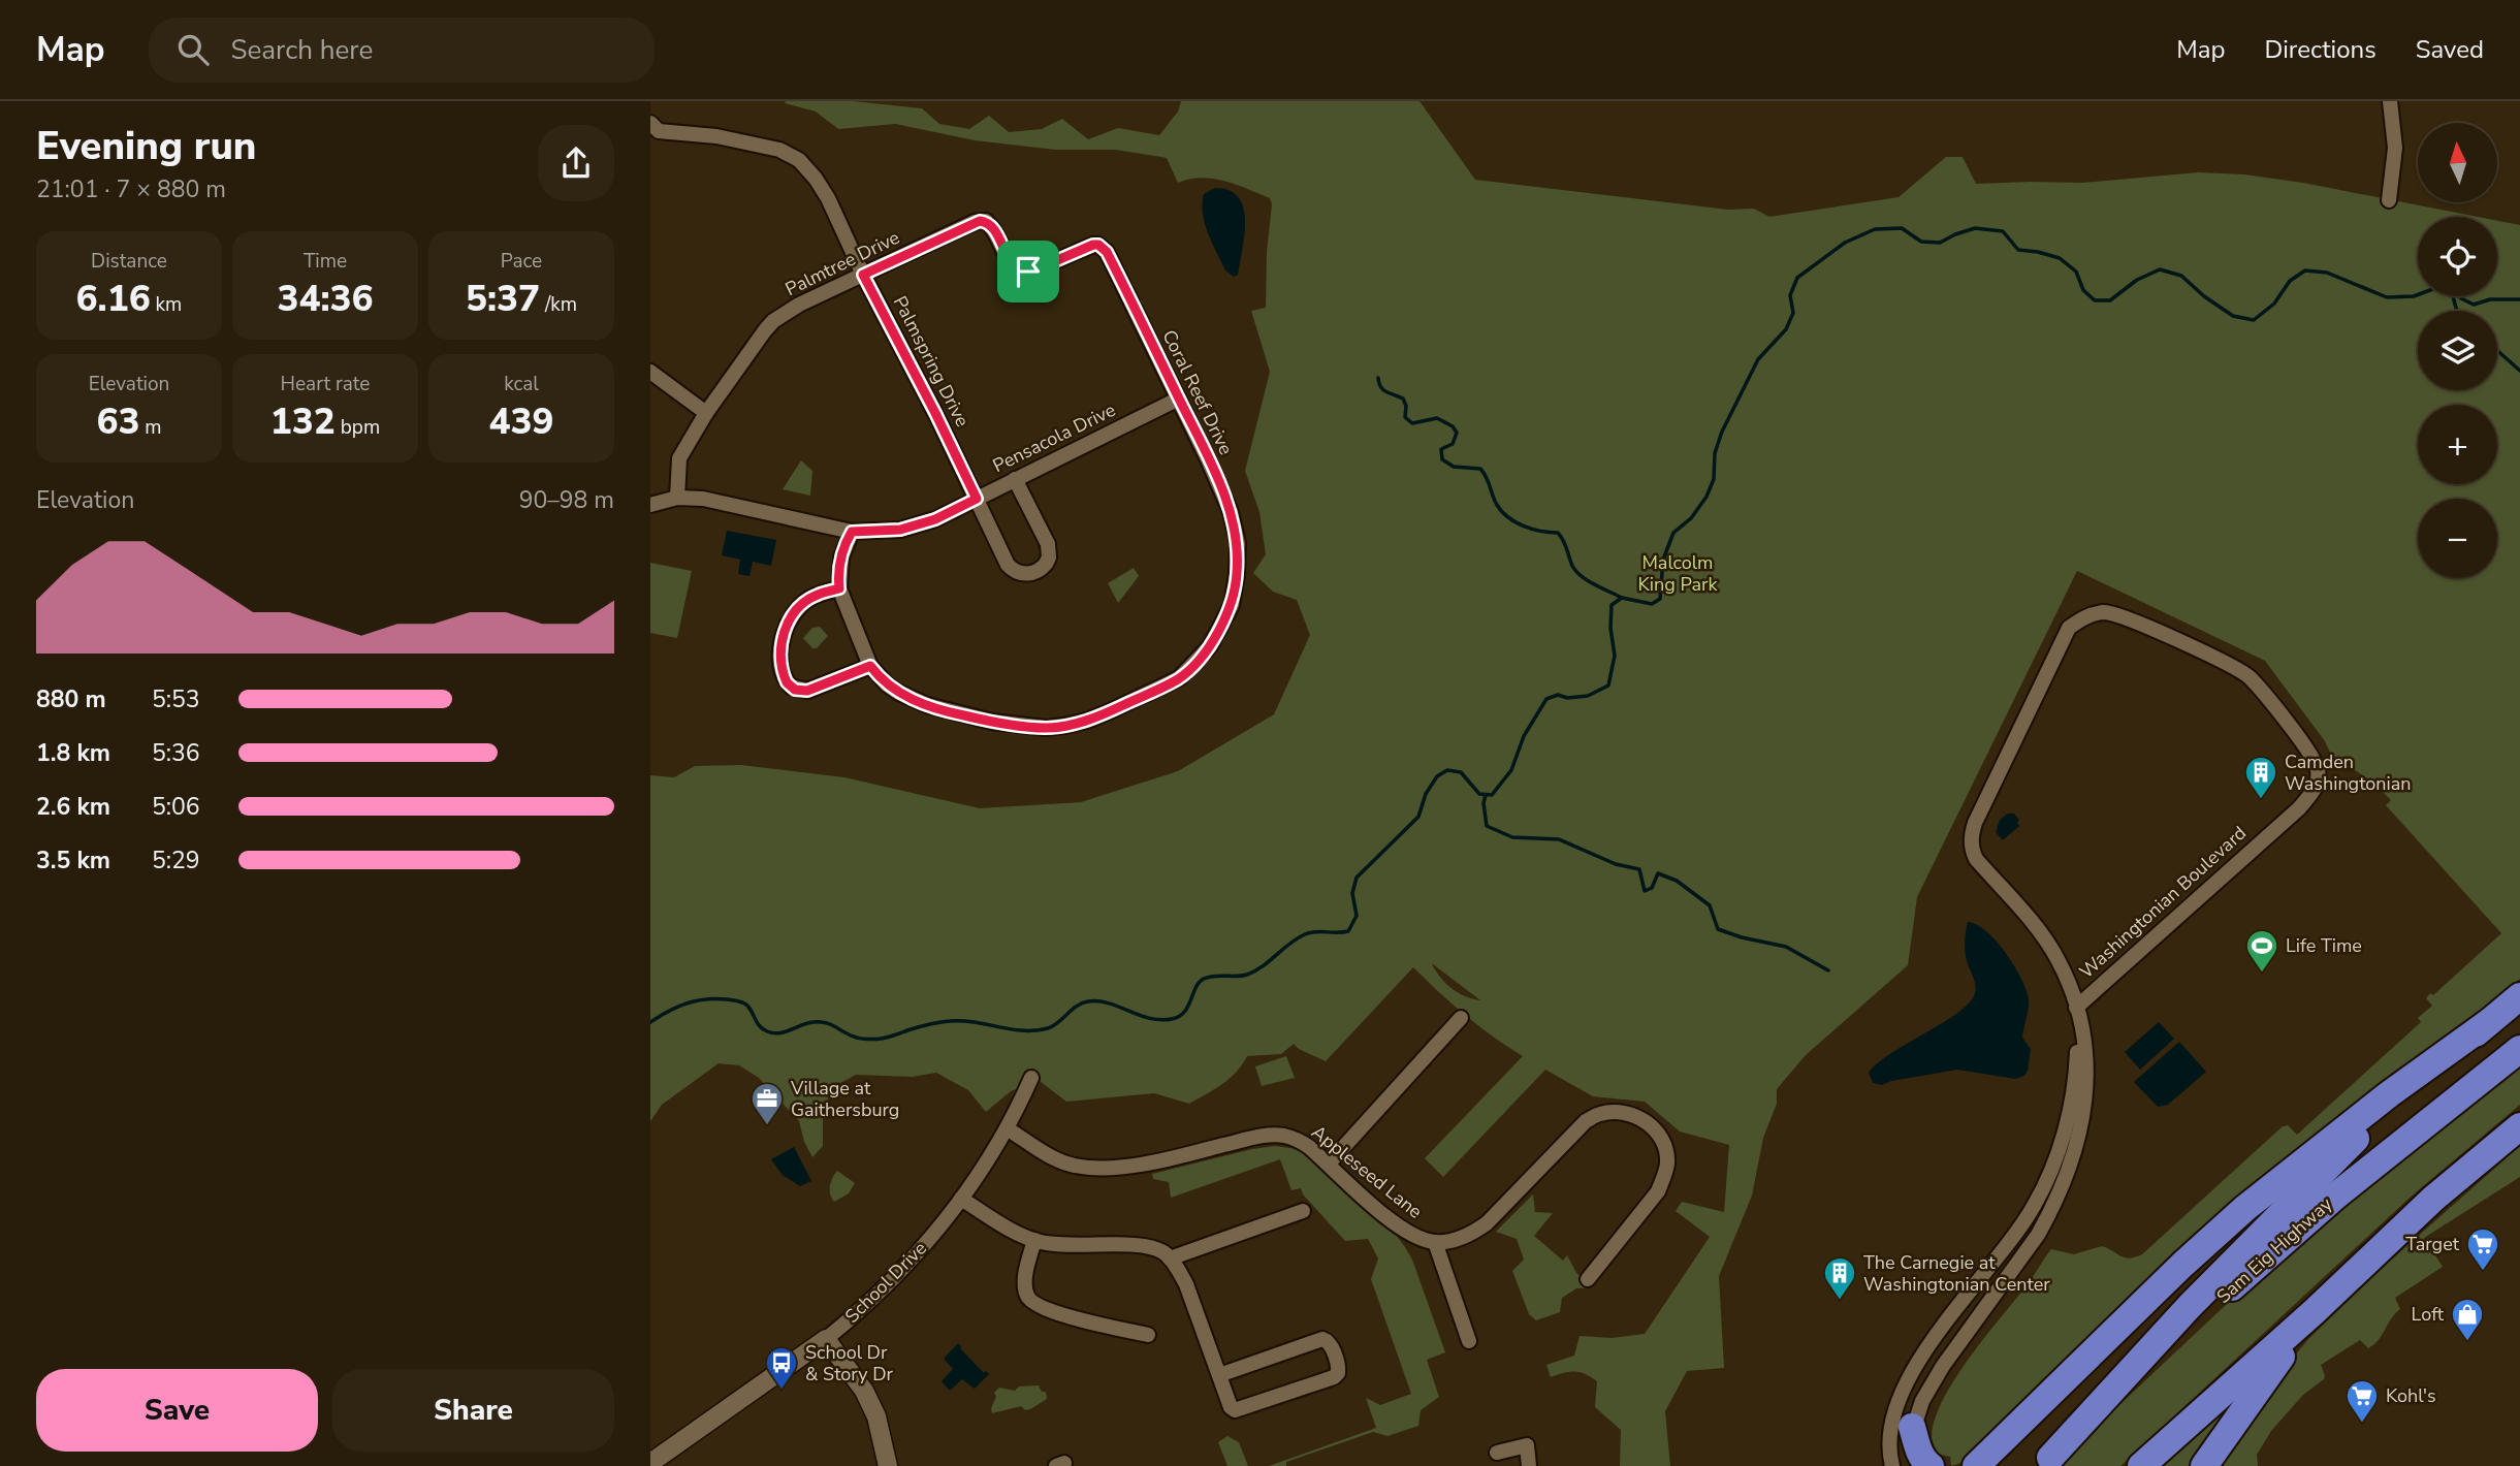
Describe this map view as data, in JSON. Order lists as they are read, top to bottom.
{
  "streets": {
    "highway": ["Sam Eig Highway"],
    "street": [
      "Palmtree Drive",
      "Palmspring Drive",
      "Coral Reef Drive",
      "Pensacola Drive",
      "Washingtonian Boulevard",
      "Appleseed Lane",
      "School Drive"
    ]
  },
  "crossings": [
    ["Palmtree Drive", "Palmspring Drive"],
    ["Palmtree Drive", "Coral Reef Drive"],
    ["Palmtree Drive", "Pensacola Drive"],
    ["Palmspring Drive", "Pensacola Drive"],
    ["Coral Reef Drive", "Pensacola Drive"],
    ["Appleseed Lane", "School Drive"]
  ],
  "parks": ["Malcolm King Park"],
  "places": {
    "building": ["Camden Washingtonian", "The Carnegie at Washingtonian Center"],
    "sports": ["Life Time"],
    "office": ["Village at Gaithersburg"],
    "supermarket": ["Target", "Kohl's"],
    "shop": ["Loft"],
    "bus stop": ["School Dr & Story Dr"]
  },
  "north": "top",
  "page": {
    "header": "Map",
    "search": "Search here",
    "nav": ["Map", "Directions", "Saved"],
    "heading": ["Evening run", "21:01 · 7 × 880 m"],
    "map_buttons": ["+", "−"],
    "stats": [
      ["Distance", "6.16 km"],
      ["Time", "34:36"],
      ["Pace", "5:37 /km"],
      ["Elevation", "63 m"],
      ["Heart rate", "132 bpm"],
      ["kcal", "439"]
    ],
    "chart": ["Elevation", "90–98 m"],
    "list": [
      {
        "name": "880 m",
        "note": "5:53"
      },
      {
        "name": "1.8 km",
        "note": "5:36"
      },
      {
        "name": "2.6 km",
        "note": "5:06"
      },
      {
        "name": "3.5 km",
        "note": "5:29"
      }
    ],
    "buttons": ["Save", "Share"]
  }
}
